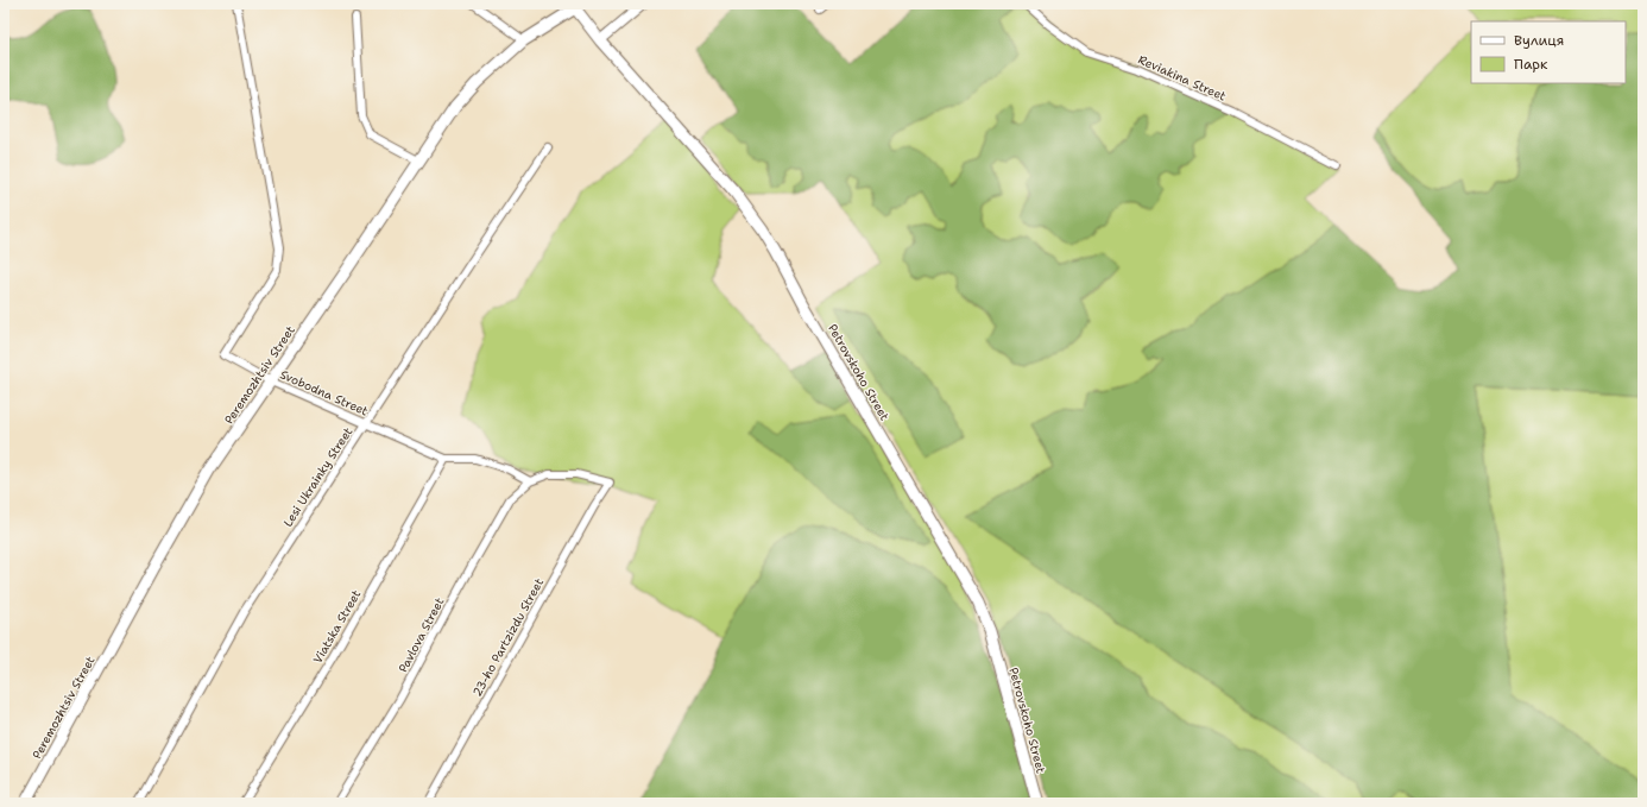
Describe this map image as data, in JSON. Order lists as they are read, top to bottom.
{
  "streets": {
    "main road": ["Petrovskoho Street", "Peremozhtsiv Street"],
    "street": [
      "Reviakina Street",
      "Svobodna Street",
      "Lesi Ukrainky Street",
      "Viatska Street",
      "Pavlova Street",
      "23-ho Partzizdu Street"
    ]
  },
  "crossings": [
    ["Petrovskoho Street", "Peremozhtsiv Street"],
    ["Peremozhtsiv Street", "Svobodna Street"],
    ["Svobodna Street", "Lesi Ukrainky Street"],
    ["Svobodna Street", "Viatska Street"],
    ["Svobodna Street", "Pavlova Street"],
    ["Svobodna Street", "23-ho Partzizdu Street"],
    ["Pavlova Street", "23-ho Partzizdu Street"]
  ],
  "legend": ["Вулиця", "Парк"]
}
